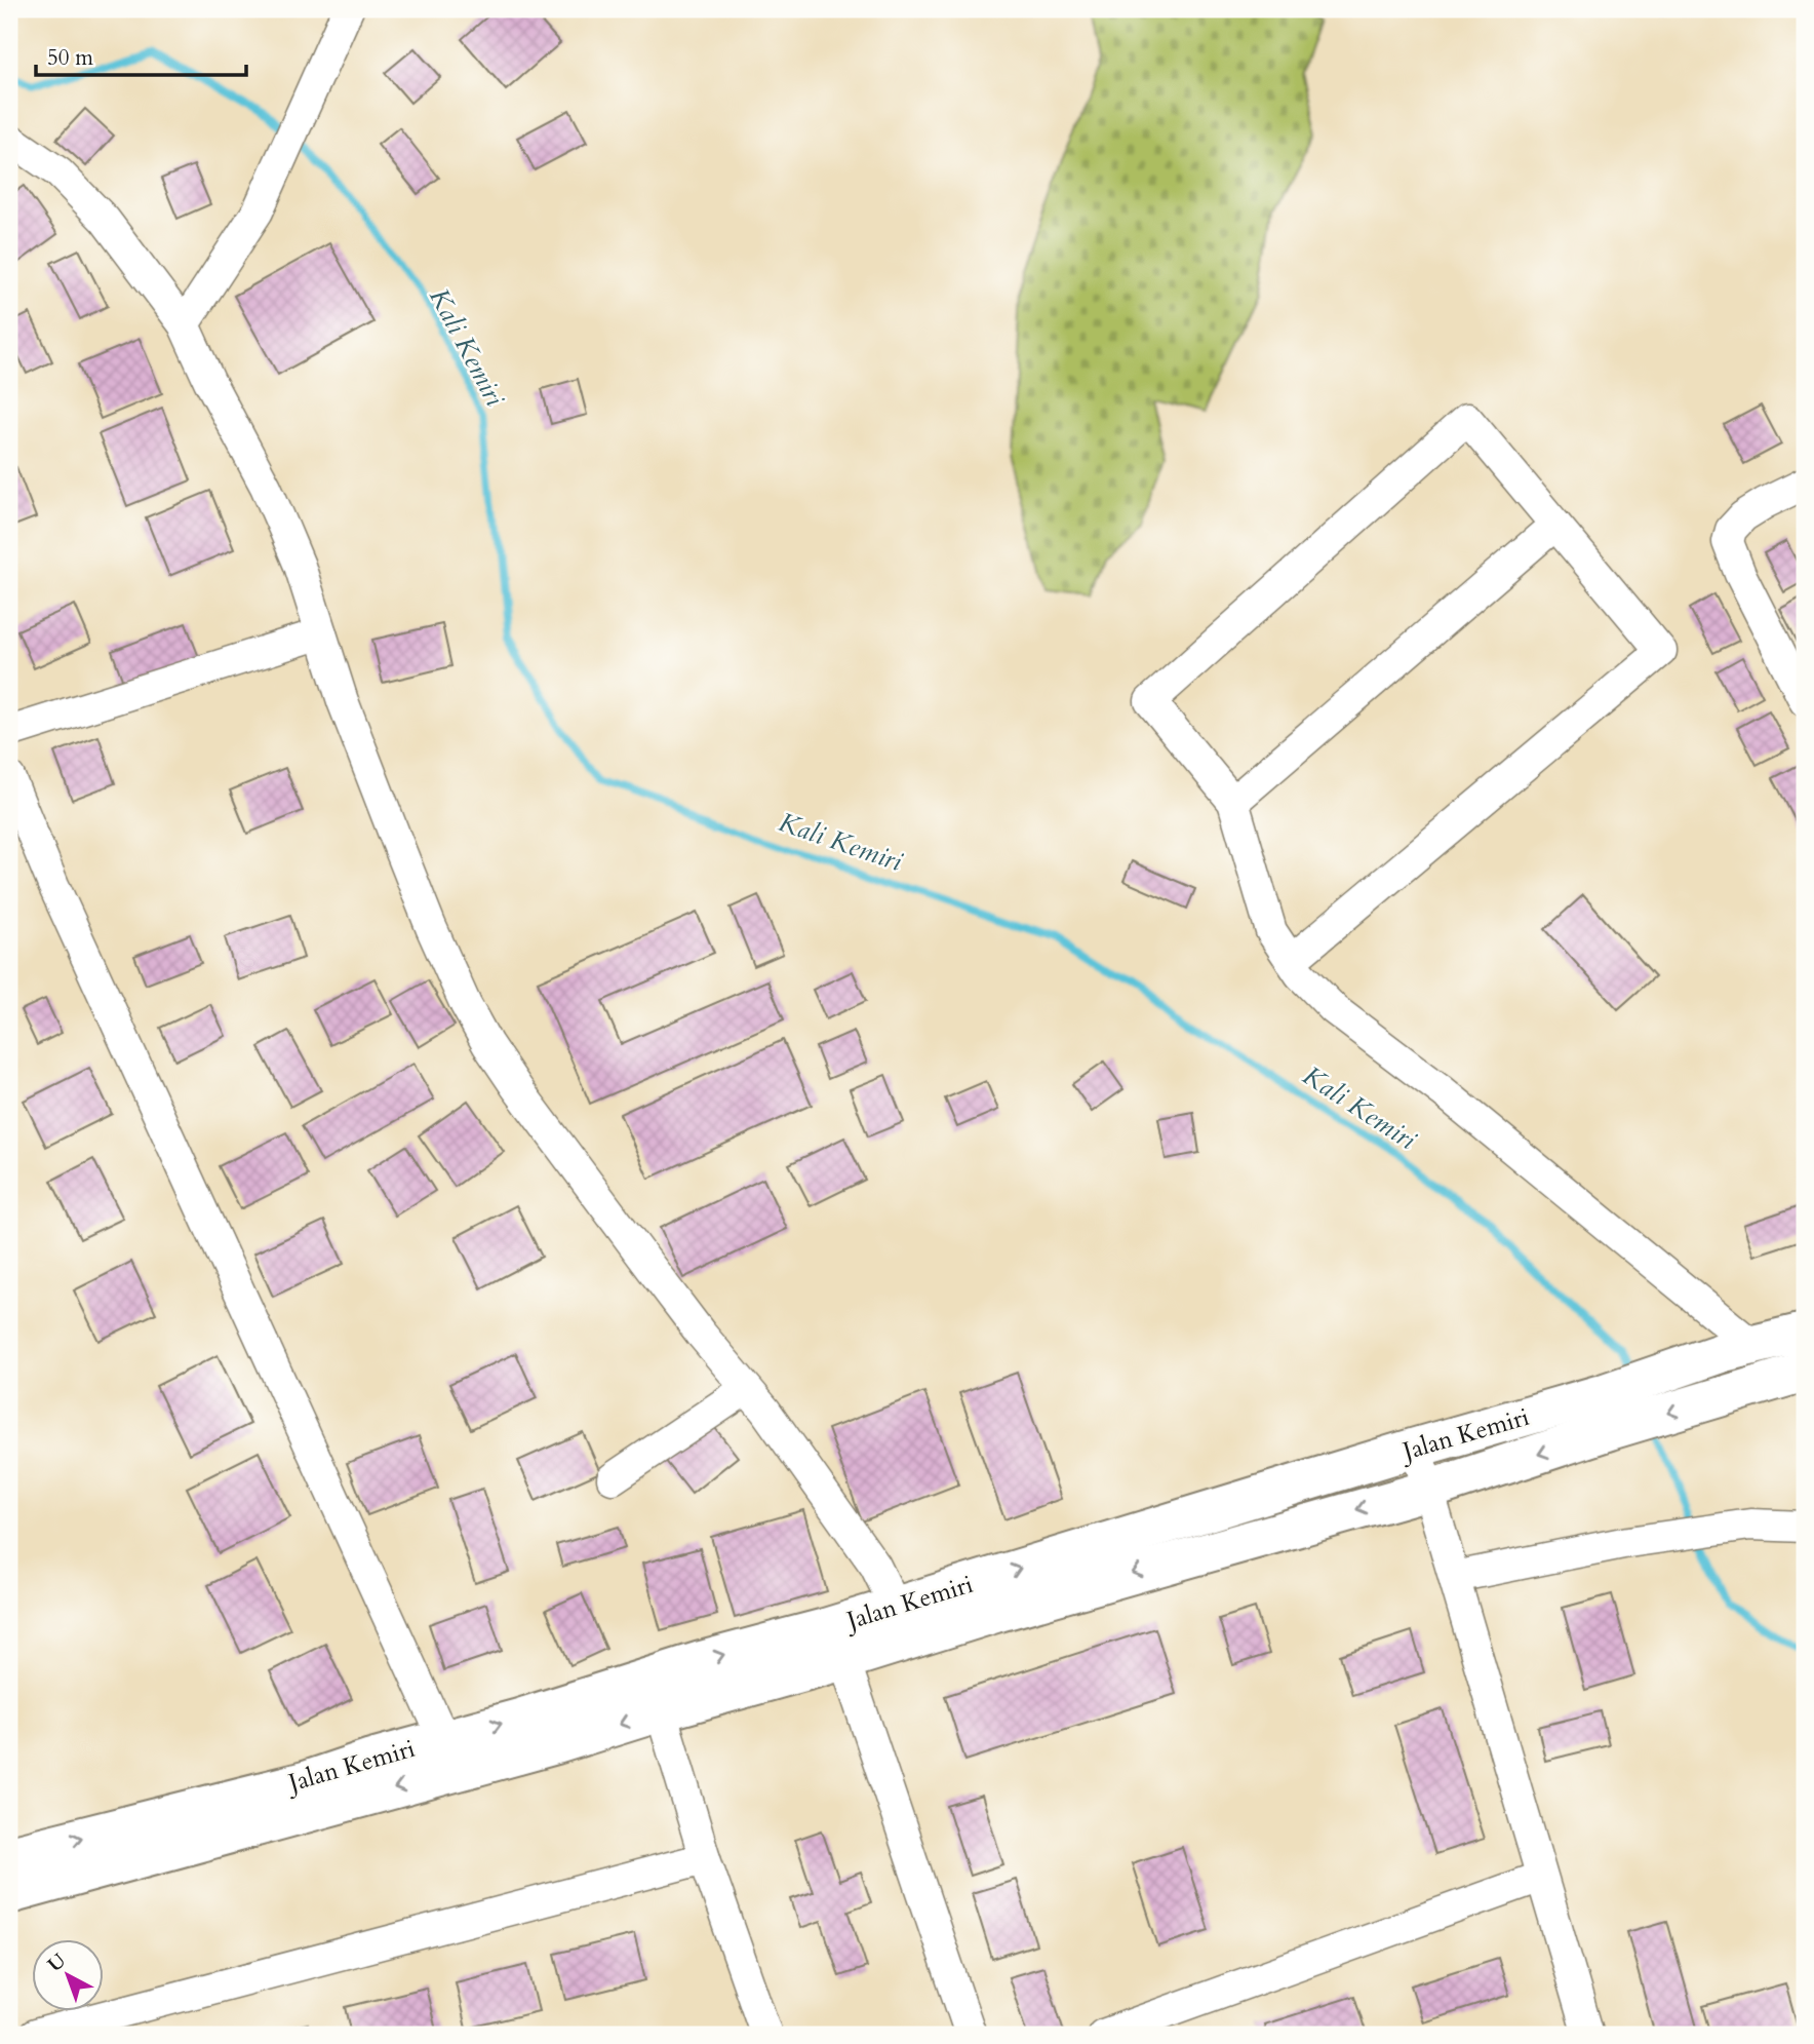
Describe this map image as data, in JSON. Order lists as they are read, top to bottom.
{
  "streets": {
    "highway": ["Jalan Kemiri"]
  },
  "water": ["Kali Kemiri"],
  "scale_bar": "50 m",
  "north": "top left"
}
